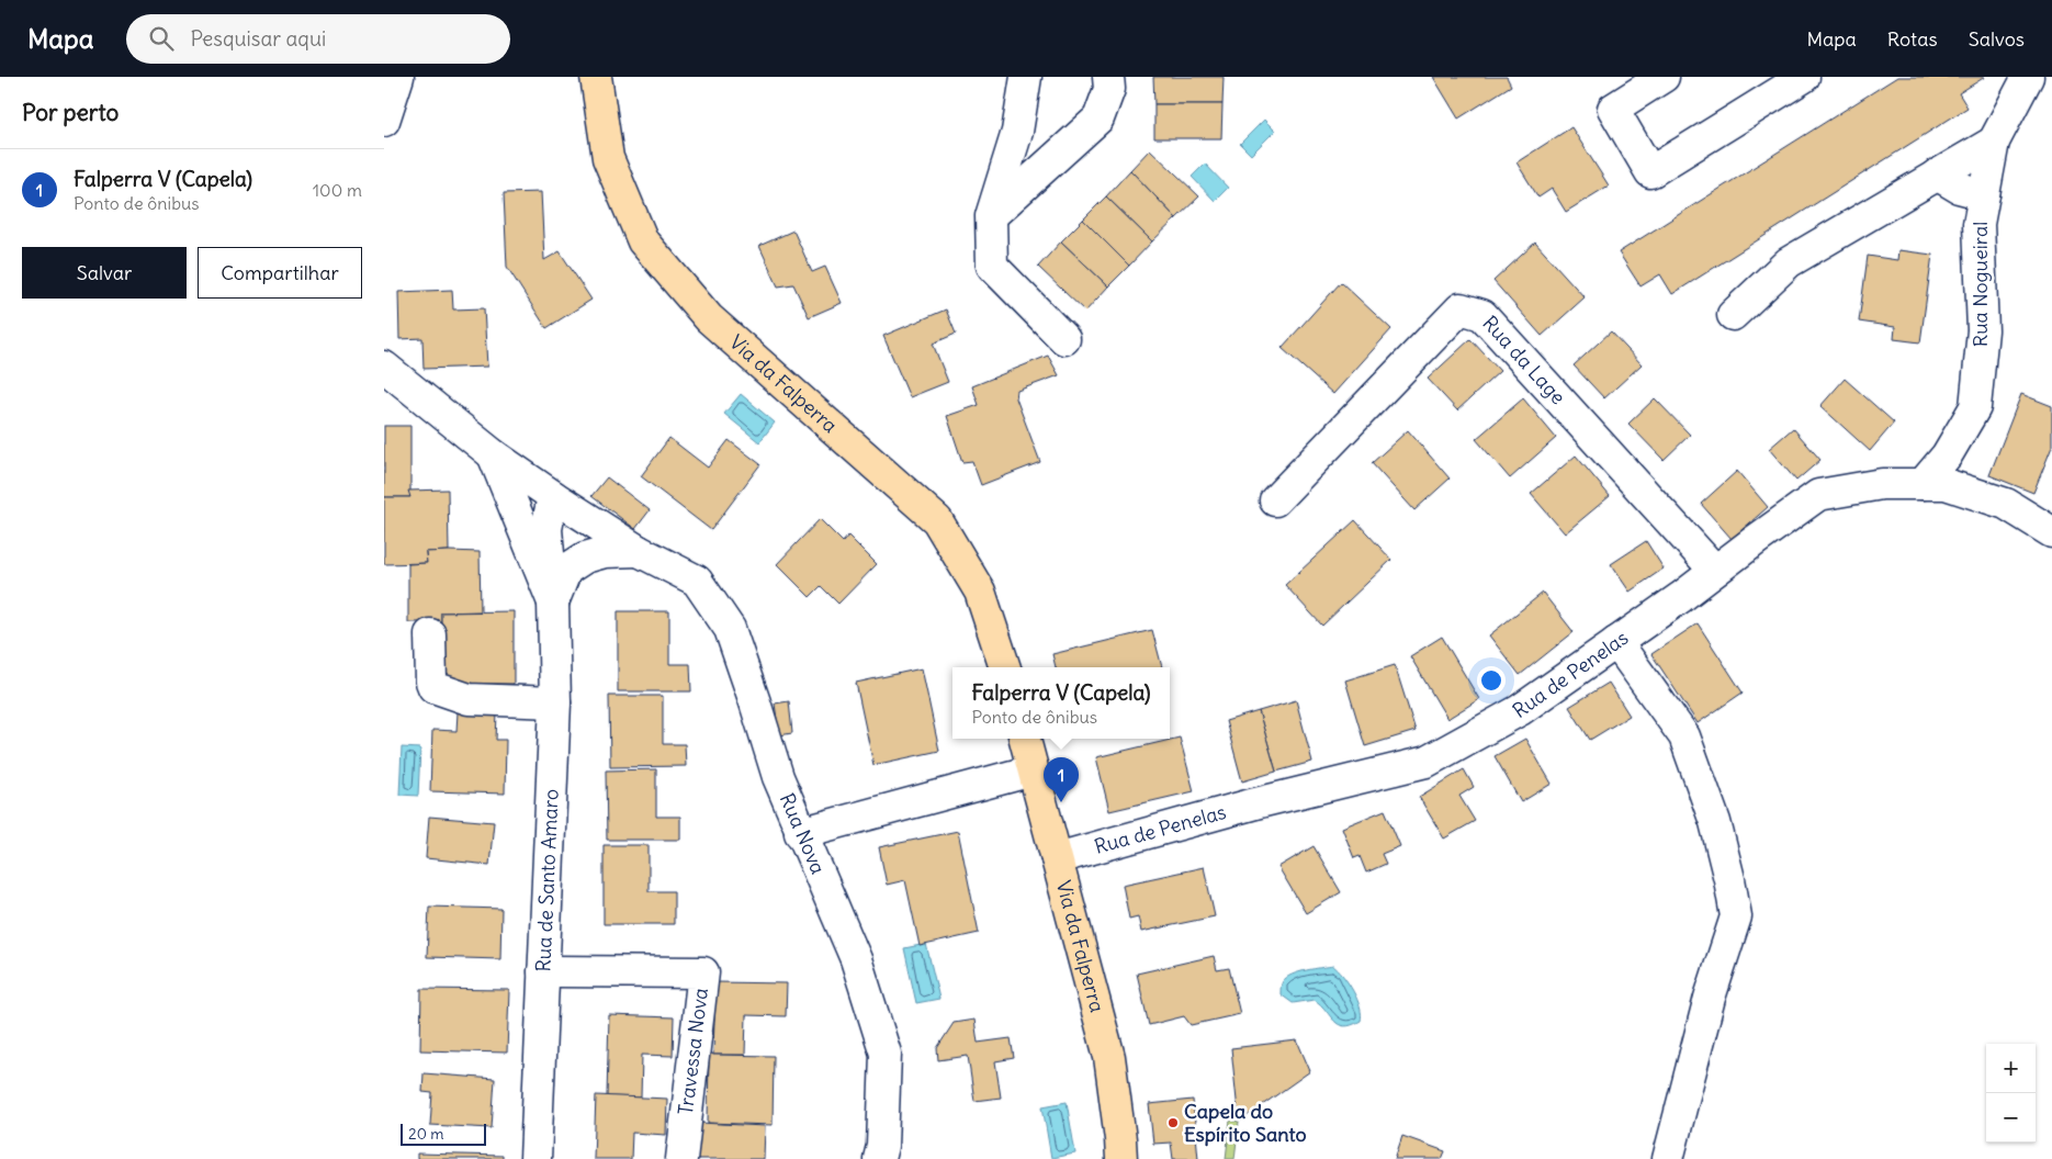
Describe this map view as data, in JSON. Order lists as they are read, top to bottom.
{
  "streets": {
    "main road": ["Via da Falperra"],
    "street": [
      "Rua Nogueiral",
      "Rua da Lage",
      "Rua de Penelas",
      "Rua Nova",
      "Rua de Santo Amaro",
      "Travessa Nova"
    ]
  },
  "crossings": [
    ["Rua Nogueiral", "Rua de Penelas"],
    ["Rua da Lage", "Rua de Penelas"],
    ["Via da Falperra", "Rua de Penelas"],
    ["Rua Nova", "Rua de Santo Amaro"],
    ["Rua de Santo Amaro", "Travessa Nova"]
  ],
  "places": ["Capela do Espírito Santo"],
  "scale_bar": "20 m",
  "page": {
    "header": "Mapa",
    "search": "Pesquisar aqui",
    "nav": ["Mapa", "Rotas", "Salvos"],
    "heading": "Por perto",
    "list": [
      {
        "mark": "1",
        "name": "Falperra V (Capela)",
        "note": "Ponto de ônibus",
        "value": "100 m"
      }
    ],
    "buttons": ["Salvar", "Compartilhar"],
    "popup": ["Falperra V (Capela)", "Ponto de ônibus"],
    "pins": "1",
    "map_buttons": ["+", "−"],
    "scale": "20 m"
  }
}
